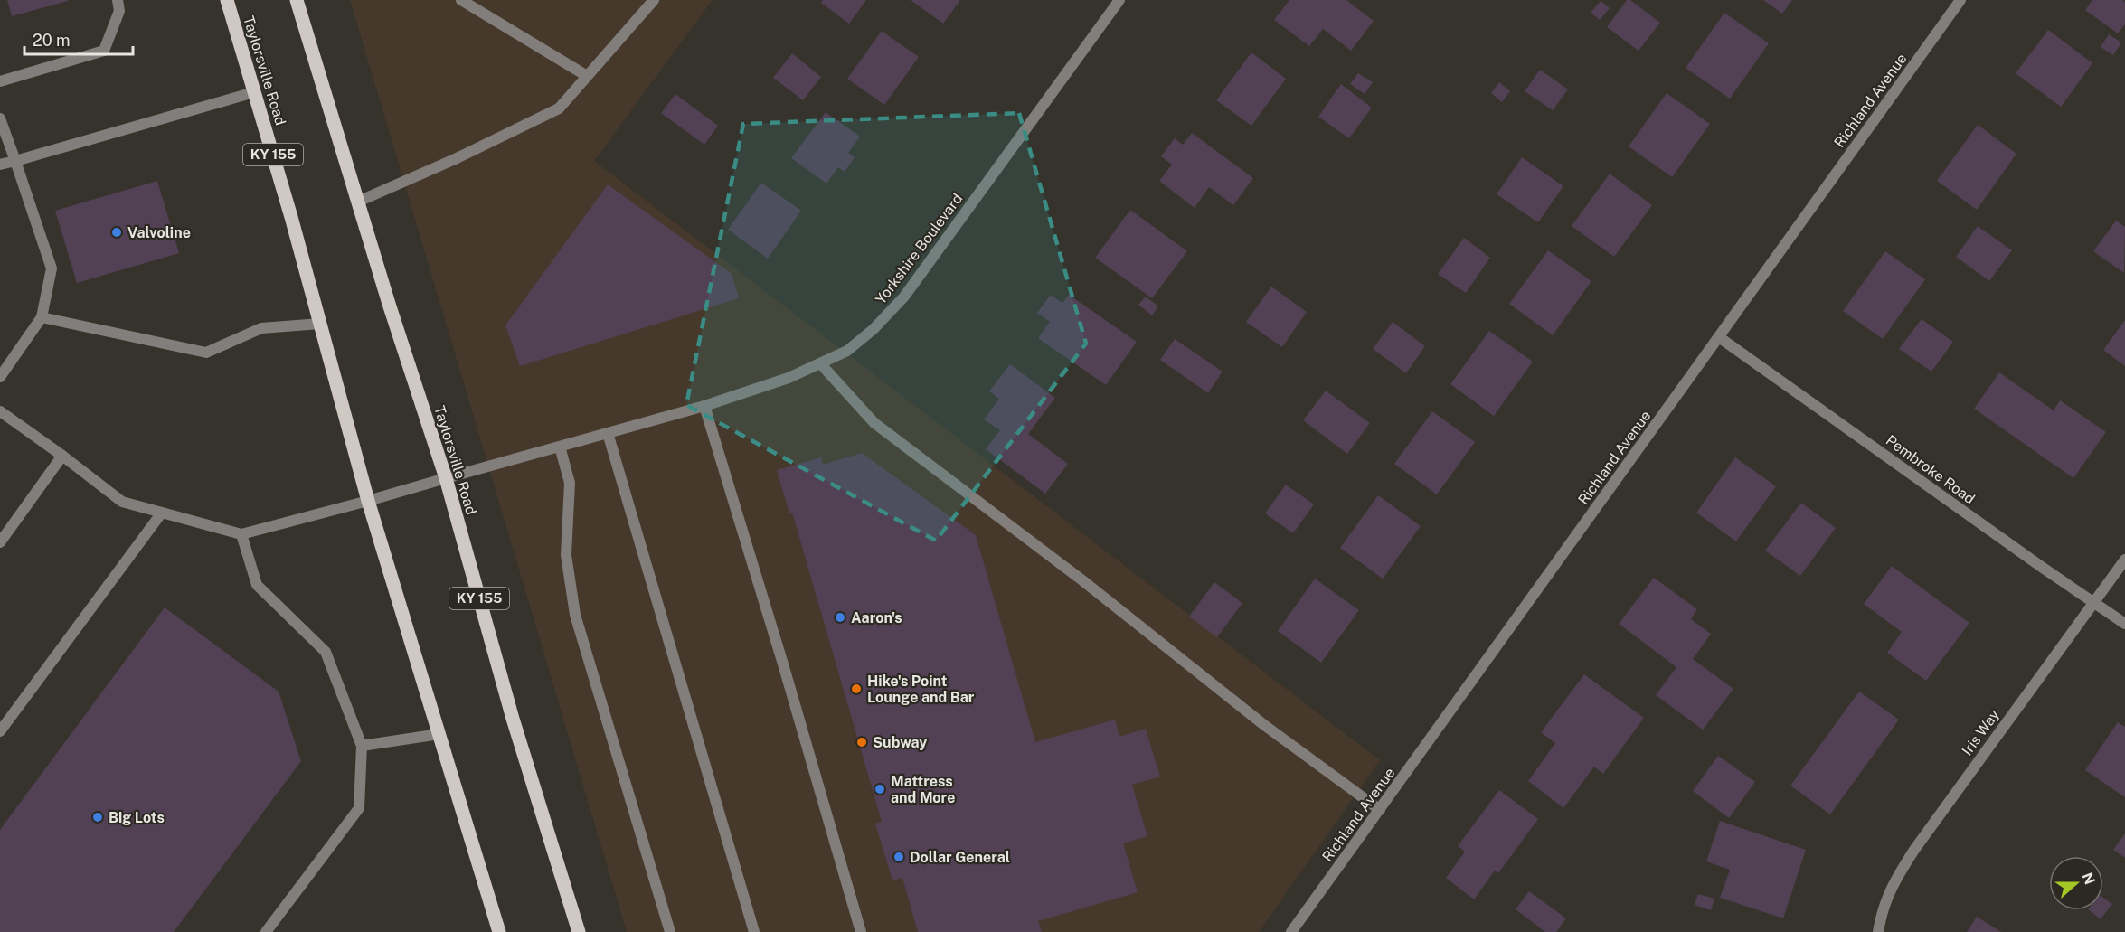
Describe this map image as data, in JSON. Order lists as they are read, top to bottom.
{
  "streets": {
    "main road": ["Taylorsville Road", "KY 155"],
    "street": [
      "Richland Avenue",
      "Yorkshire Boulevard",
      "Pembroke Road",
      "Iris Way"
    ]
  },
  "crossings": [
    ["Taylorsville Road", "Yorkshire Boulevard"],
    ["Richland Avenue", "Pembroke Road"],
    ["Pembroke Road", "Iris Way"]
  ],
  "places": [
    "Valvoline",
    "Aaron's",
    "Hike's Point Lounge and Bar",
    "Subway",
    "Mattress and More",
    "Big Lots",
    "Dollar General"
  ],
  "scale_bar": "20 m",
  "north": "right"
}
